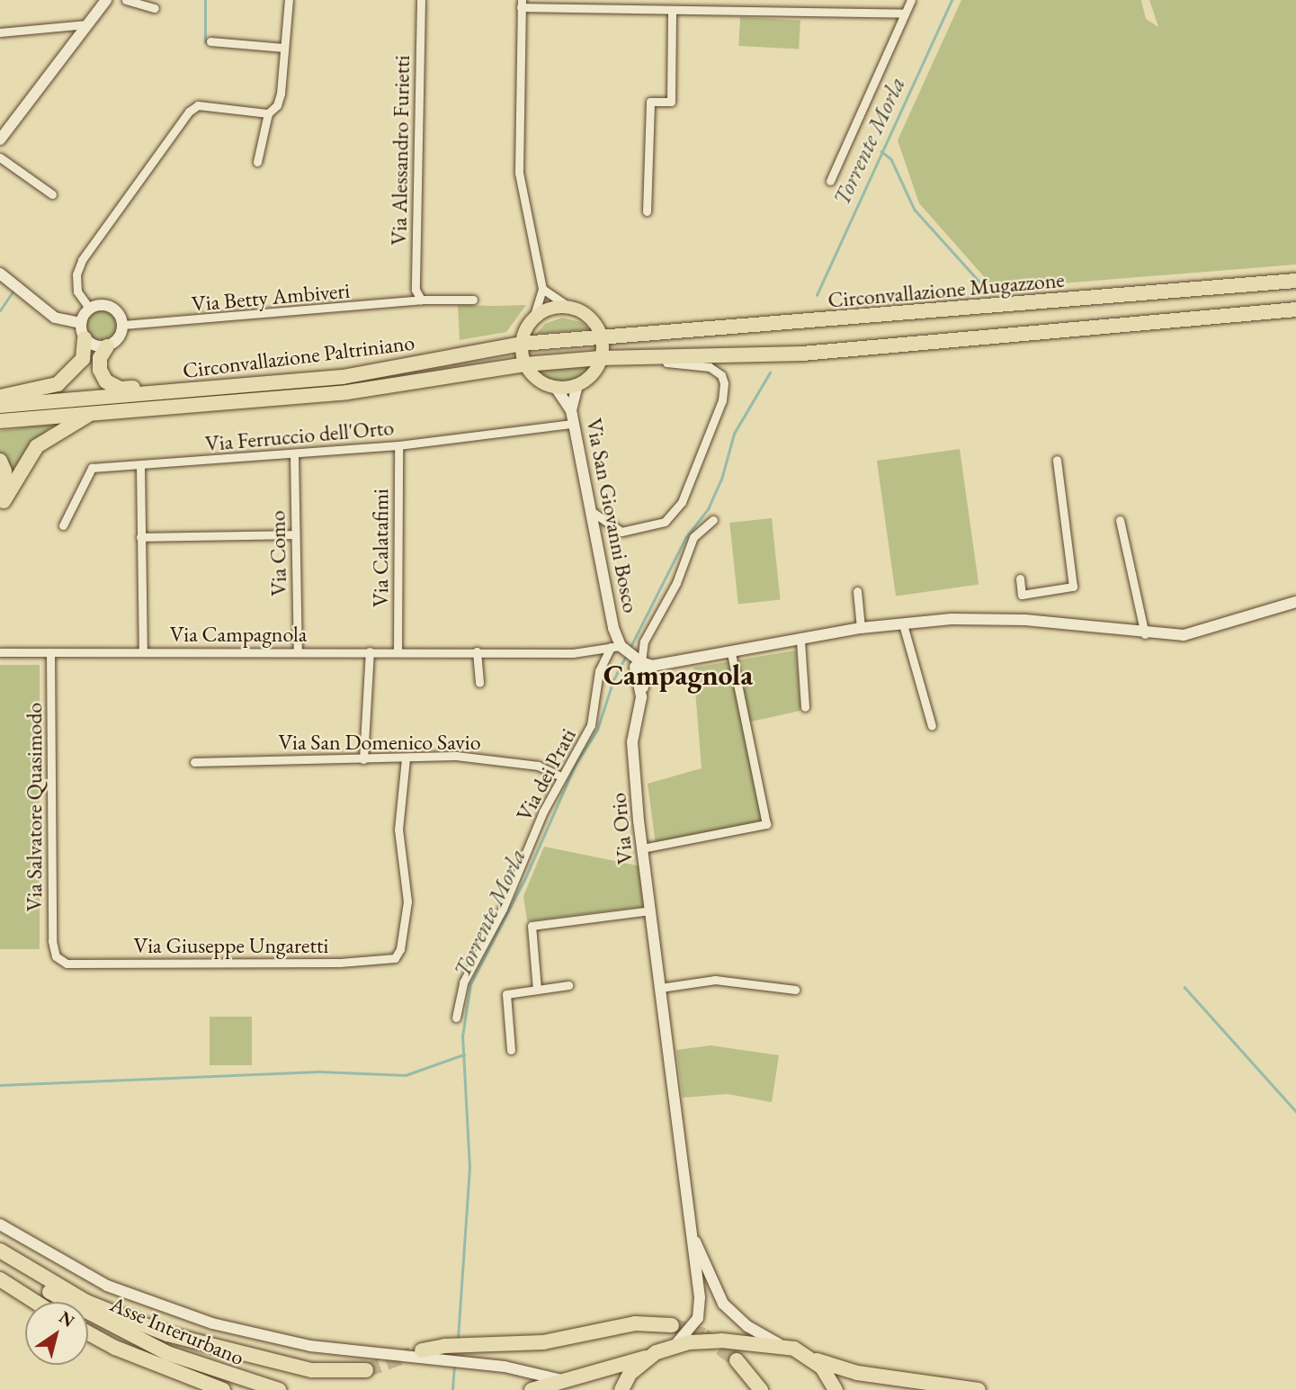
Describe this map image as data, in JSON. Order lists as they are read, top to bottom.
{
  "streets": {
    "highway": ["Circonvallazione Mugazzone", "Circonvallazione Paltriniano", "Asse Interurbano"],
    "main road": ["Via San Giovanni Bosco"],
    "street": [
      "Via Alessandro Furietti",
      "Via Betty Ambiveri",
      "Via Ferruccio dell'Orto",
      "Via Calatafimi",
      "Via Como",
      "Via Campagnola",
      "Via San Domenico Savio",
      "Via dei Prati",
      "Via Salvatore Quasimodo",
      "Via Orio",
      "Via Giuseppe Ungaretti"
    ]
  },
  "crossings": [
    ["Via Alessandro Furietti", "Via Betty Ambiveri"],
    ["Circonvallazione Mugazzone", "Circonvallazione Paltriniano"],
    ["Circonvallazione Paltriniano", "Via Ferruccio dell'Orto"],
    ["Circonvallazione Paltriniano", "Via San Giovanni Bosco"],
    ["Via Ferruccio dell'Orto", "Via San Giovanni Bosco"],
    ["Via Ferruccio dell'Orto", "Via Calatafimi"],
    ["Via Ferruccio dell'Orto", "Via Como"],
    ["Via San Giovanni Bosco", "Via Campagnola"],
    ["Via San Giovanni Bosco", "Via dei Prati"],
    ["Via Calatafimi", "Via Campagnola"],
    ["Via Como", "Via Campagnola"],
    ["Via Campagnola", "Via dei Prati"],
    ["Via Campagnola", "Via Salvatore Quasimodo"],
    ["Via San Domenico Savio", "Via dei Prati"],
    ["Via San Domenico Savio", "Via Giuseppe Ungaretti"],
    ["Via Salvatore Quasimodo", "Via Giuseppe Ungaretti"]
  ],
  "districts": ["Campagnola"],
  "water": ["Torrente Morla"],
  "north": "top right"
}
